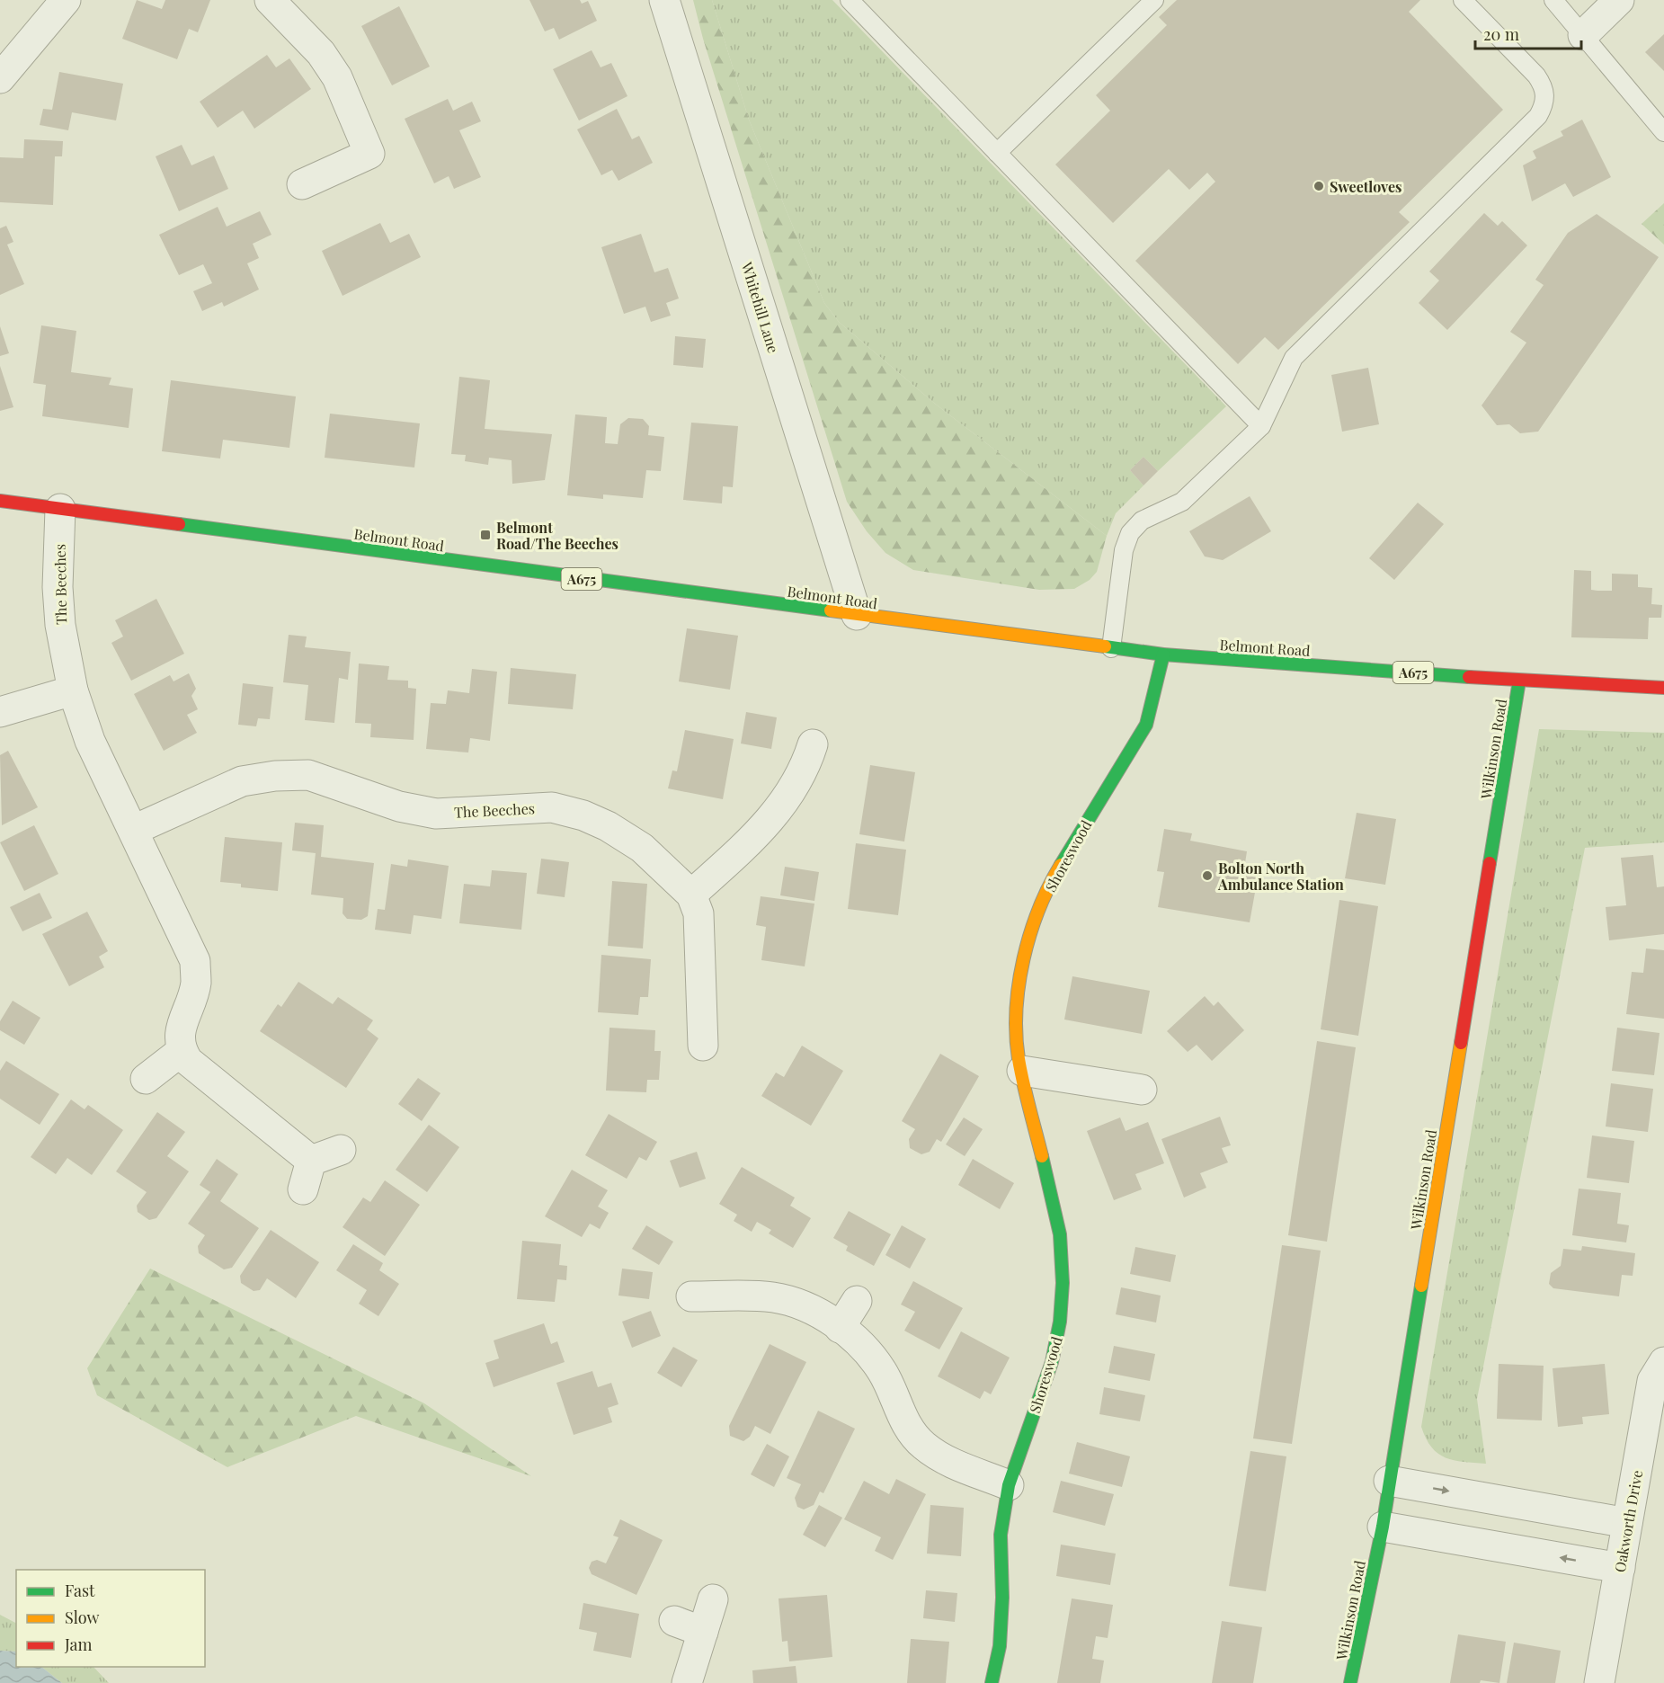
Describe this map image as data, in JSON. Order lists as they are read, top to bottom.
{
  "streets": {
    "street": [
      "Whitehill Lane",
      "Belmont Road",
      "A675",
      "The Beeches",
      "Wilkinson Road",
      "Shoreswood",
      "Oakworth Drive"
    ]
  },
  "crossings": [
    ["Whitehill Lane", "Belmont Road"],
    ["Belmont Road", "The Beeches"],
    ["Belmont Road", "Wilkinson Road"],
    ["Belmont Road", "Shoreswood"]
  ],
  "places": {
    "other": ["Sweetloves", "Bolton North Ambulance Station"],
    "transit": ["Belmont Road/The Beeches"]
  },
  "legend": ["Fast", "Slow", "Jam"],
  "scale_bar": "20 m"
}
